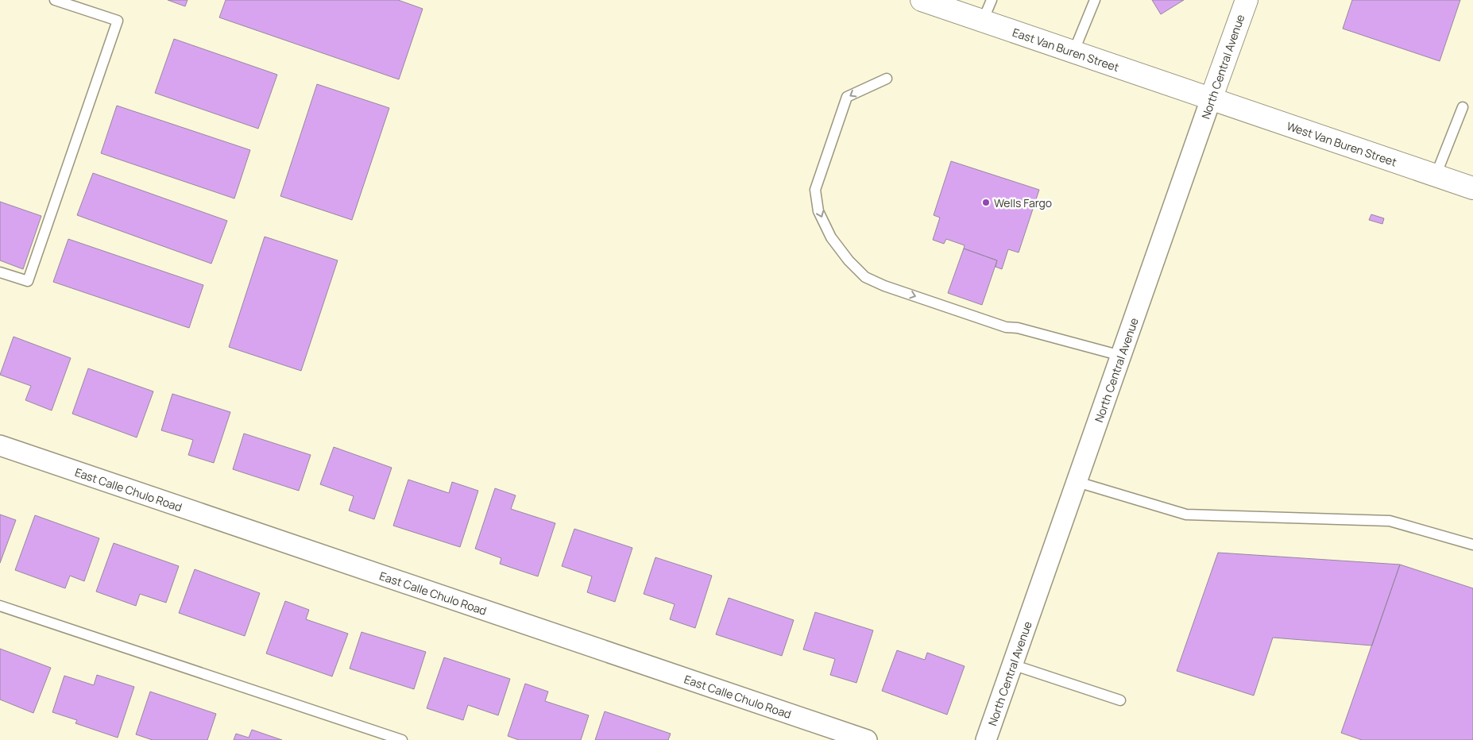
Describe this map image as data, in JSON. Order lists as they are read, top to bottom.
{
  "streets": {
    "main road": ["East Van Buren Street", "North Central Avenue", "West Van Buren Street"],
    "street": ["East Calle Chulo Road"]
  },
  "crossings": [
    ["East Van Buren Street", "North Central Avenue"],
    ["East Van Buren Street", "West Van Buren Street"],
    ["North Central Avenue", "West Van Buren Street"]
  ],
  "places": ["Wells Fargo"]
}
